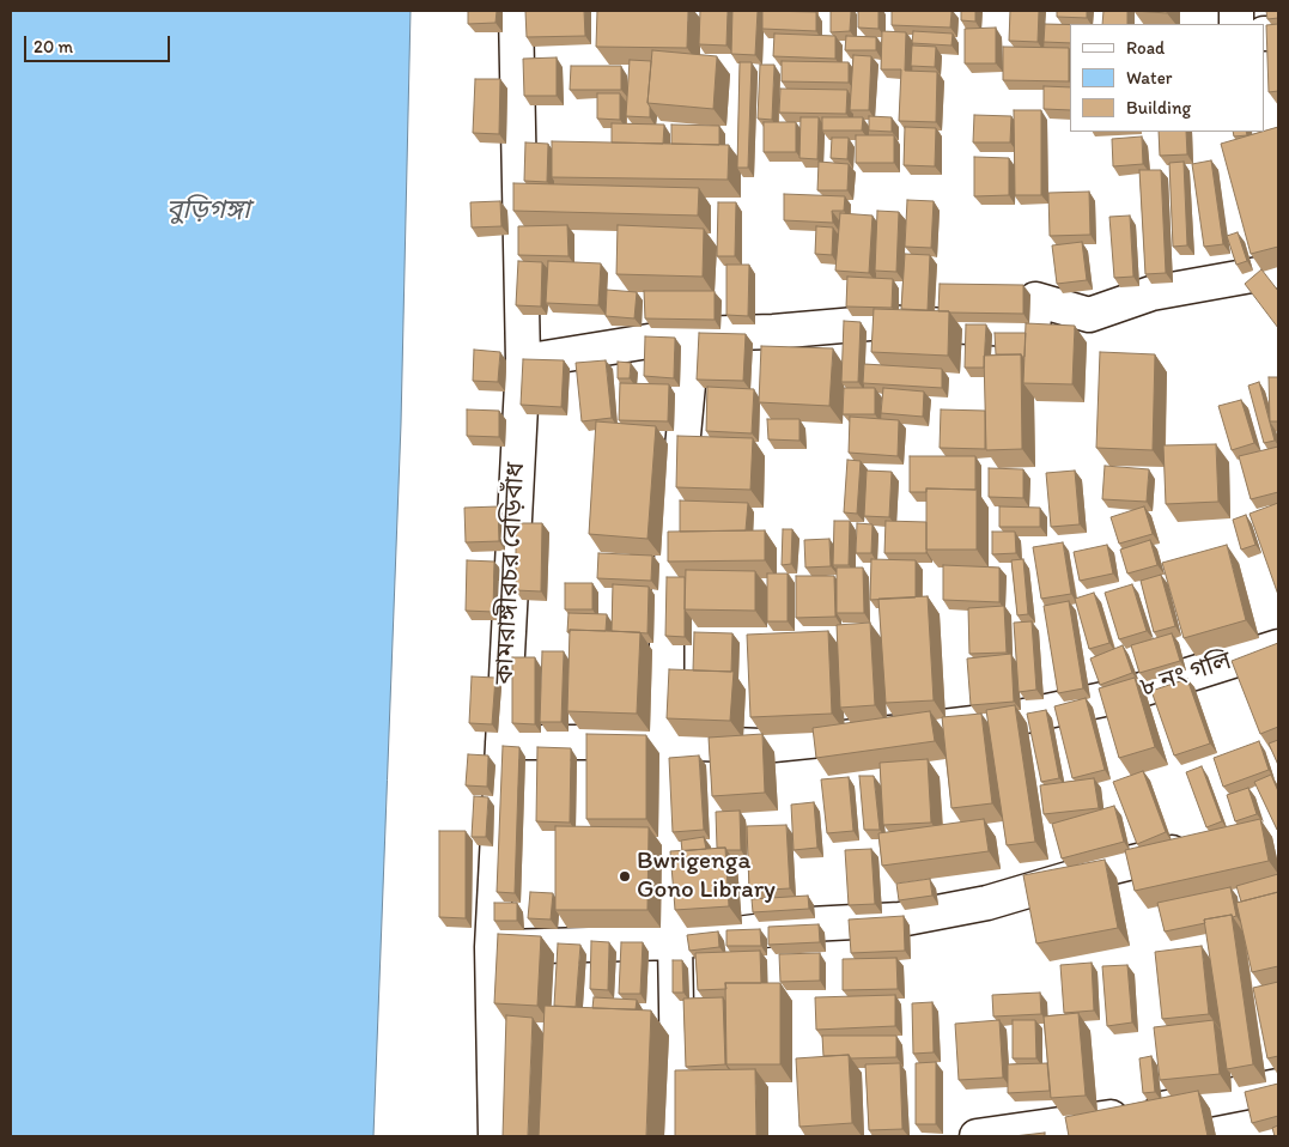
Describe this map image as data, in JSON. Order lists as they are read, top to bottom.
{
  "streets": {
    "street": ["কামরাঙ্গীরচর বেড়িবাঁধ", "৮ নং গলি"]
  },
  "crossings": [
    ["কামরাঙ্গীরচর বেড়িবাঁধ", "৮ নং গলি"]
  ],
  "water": ["বুড়িগঙ্গা"],
  "places": ["Bwrigenga Gono Library"],
  "legend": ["Road", "Water", "Building"],
  "scale_bar": "20 m"
}
